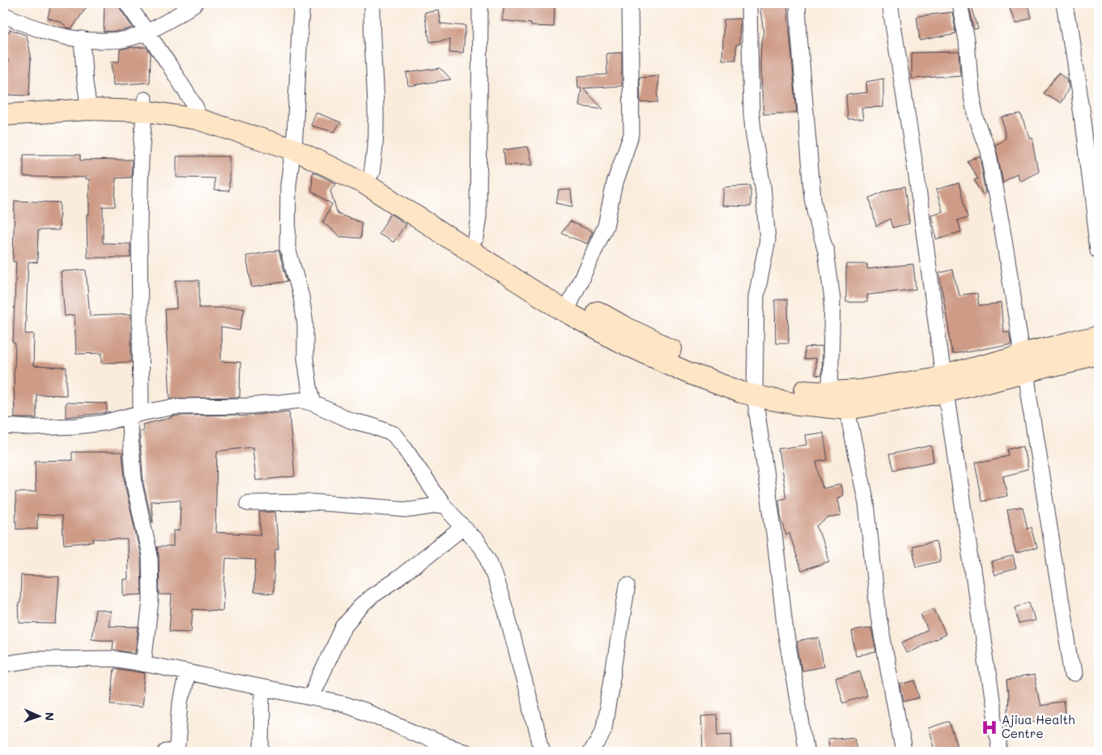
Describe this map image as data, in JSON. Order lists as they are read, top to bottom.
{
  "places": {
    "hospital": ["Ajiua Health Centre"]
  },
  "north": "right"
}
